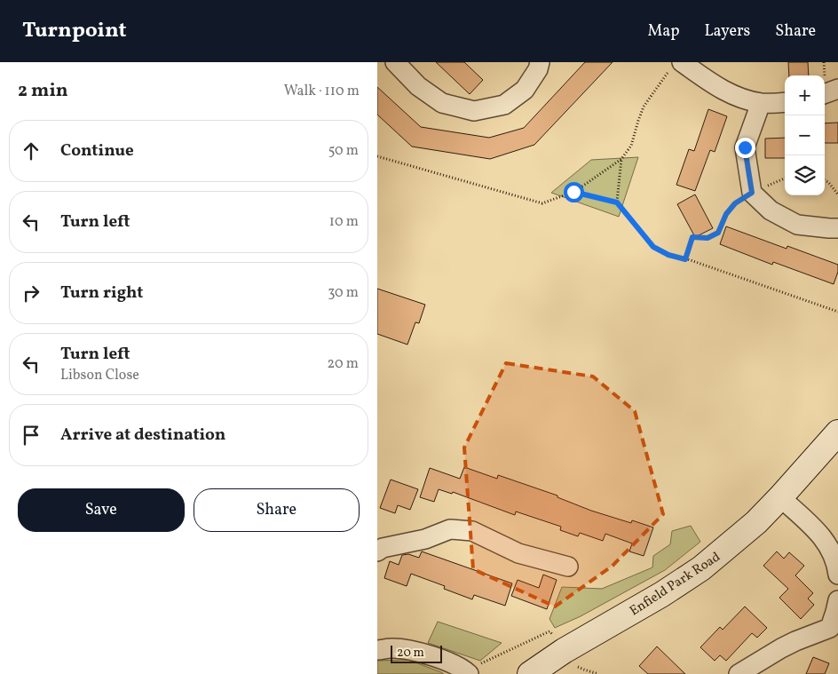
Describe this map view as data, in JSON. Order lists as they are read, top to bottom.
{
  "streets": {
    "street": ["Enfield Park Road"]
  },
  "scale_bar": "20 m",
  "page": {
    "header": "Turnpoint",
    "nav": ["Map", "Layers", "Share"],
    "heading": ["2 min", "Walk · 110 m"],
    "map_buttons": ["+", "−"],
    "list": [
      ["Continue", "50 m"],
      ["Turn left", "10 m"],
      ["Turn right", "30 m"],
      ["Turn left", "Libson Close", "20 m"],
      "Arrive at destination"
    ],
    "buttons": ["Save", "Share"],
    "scale": "20 m"
  }
}
